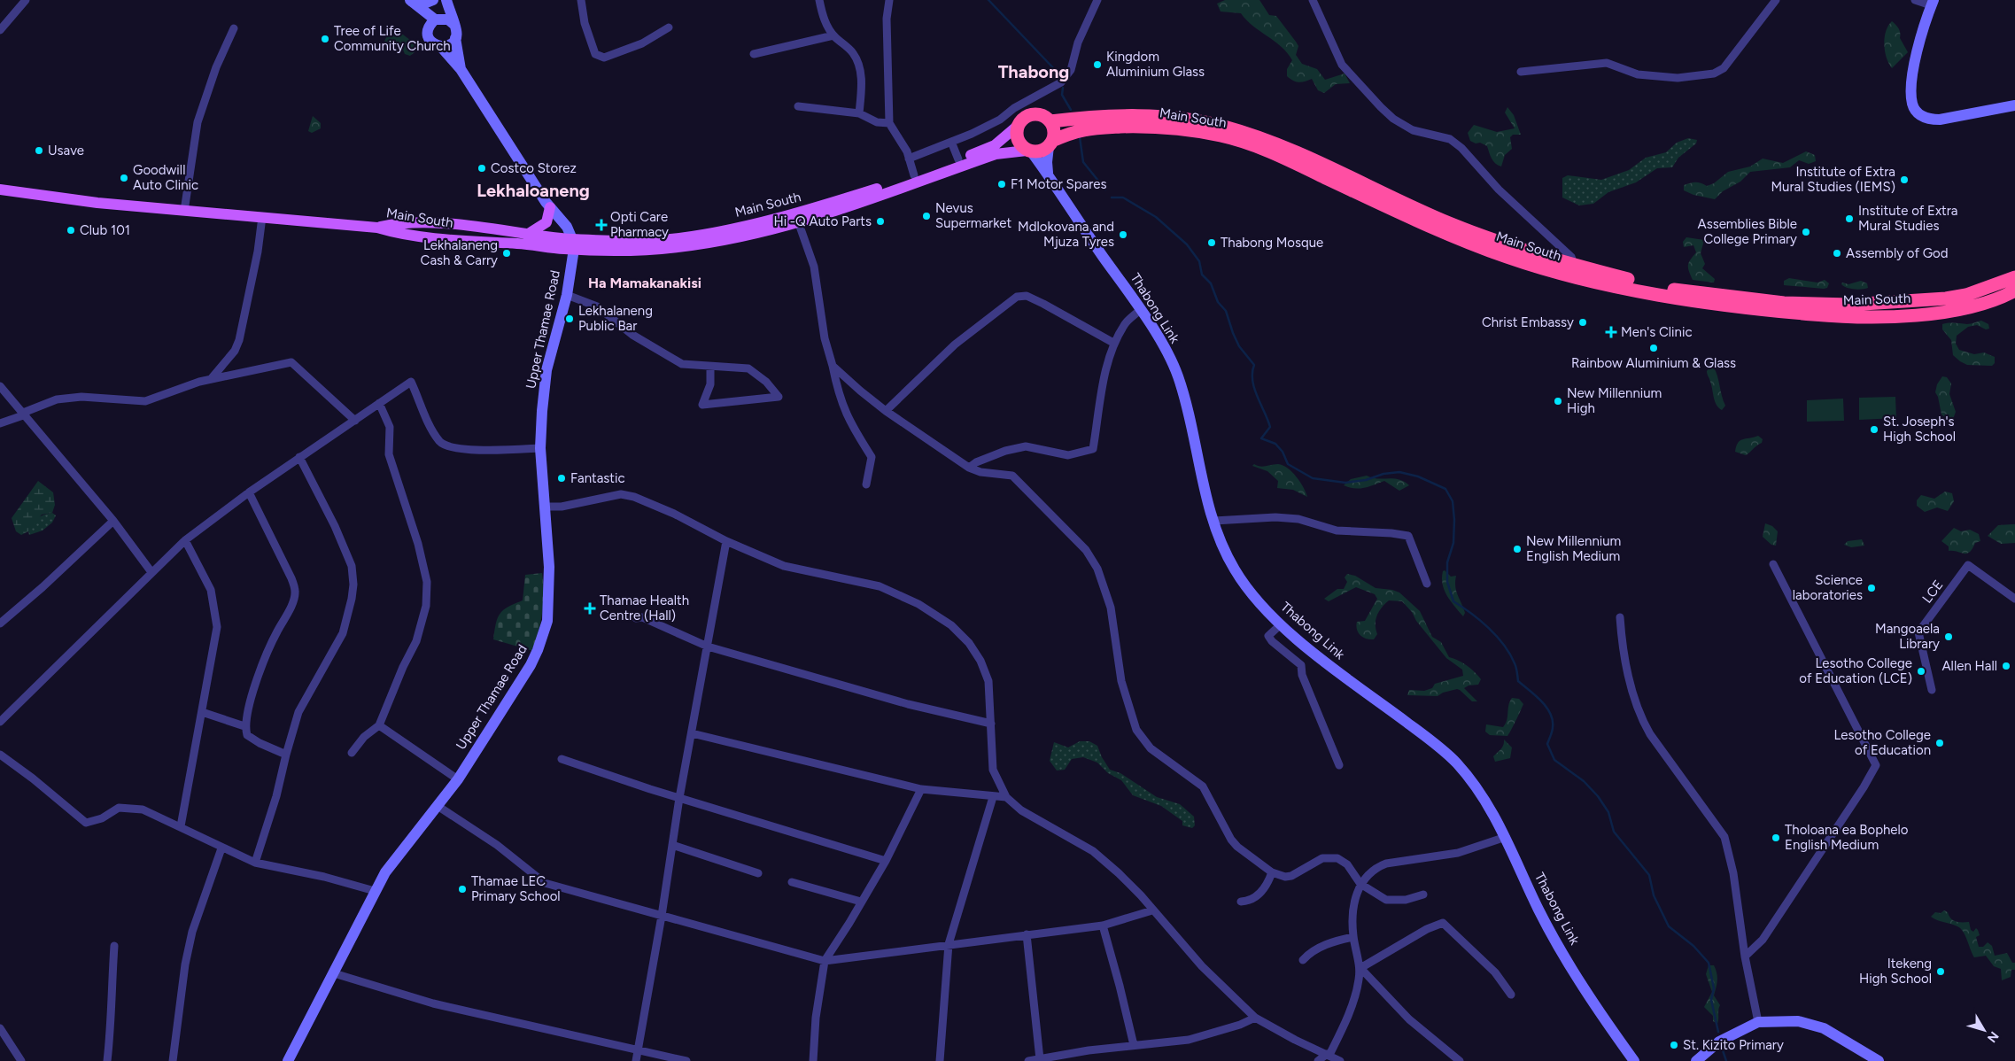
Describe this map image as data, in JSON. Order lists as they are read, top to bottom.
{
  "streets": {
    "highway": ["Main South"],
    "main road": ["Thabong Link", "Upper Thamae Road"],
    "street": ["LCE"]
  },
  "crossings": [
    ["Main South", "Thabong Link"],
    ["Main South", "Upper Thamae Road"]
  ],
  "districts": ["Thabong", "Lekhaloaneng", "Ha Mamakanakisi"],
  "places": {
    "other": [
      "Tree of Life Community Church",
      "Kingdom Aluminium Glass",
      "Usave",
      "Costco Storez",
      "Goodwill Auto Clinic",
      "Institute of Extra Mural Studies (IEMS)",
      "F1 Motor Spares",
      "Nevus Supermarket",
      "Institute of Extra Mural Studies",
      "Hi -Q Auto Parts",
      "Club 101",
      "Assemblies Bible College Primary",
      "Mdlokovana and Mjuza Tyres",
      "Thabong Mosque",
      "Lekhalaneng Cash & Carry",
      "Assembly of God",
      "Lekhalaneng Public Bar",
      "Christ Embassy",
      "Rainbow Aluminium & Glass",
      "New Millennium High",
      "St. Joseph's High School",
      "Fantastic",
      "New Millennium English Medium",
      "Science laboratories",
      "Mangoaela Library",
      "Allen Hall",
      "Lesotho College of Education (LCE)",
      "Lesotho College of Education",
      "Tholoana ea Bophelo English Medium",
      "Thamae LEC Primary School",
      "Itekeng High School",
      "St. Kizito Primary"
    ],
    "health": ["Opti Care Pharmacy", "Men's Clinic", "Thamae Health Centre (Hall)"]
  },
  "north": "bottom right"
}
